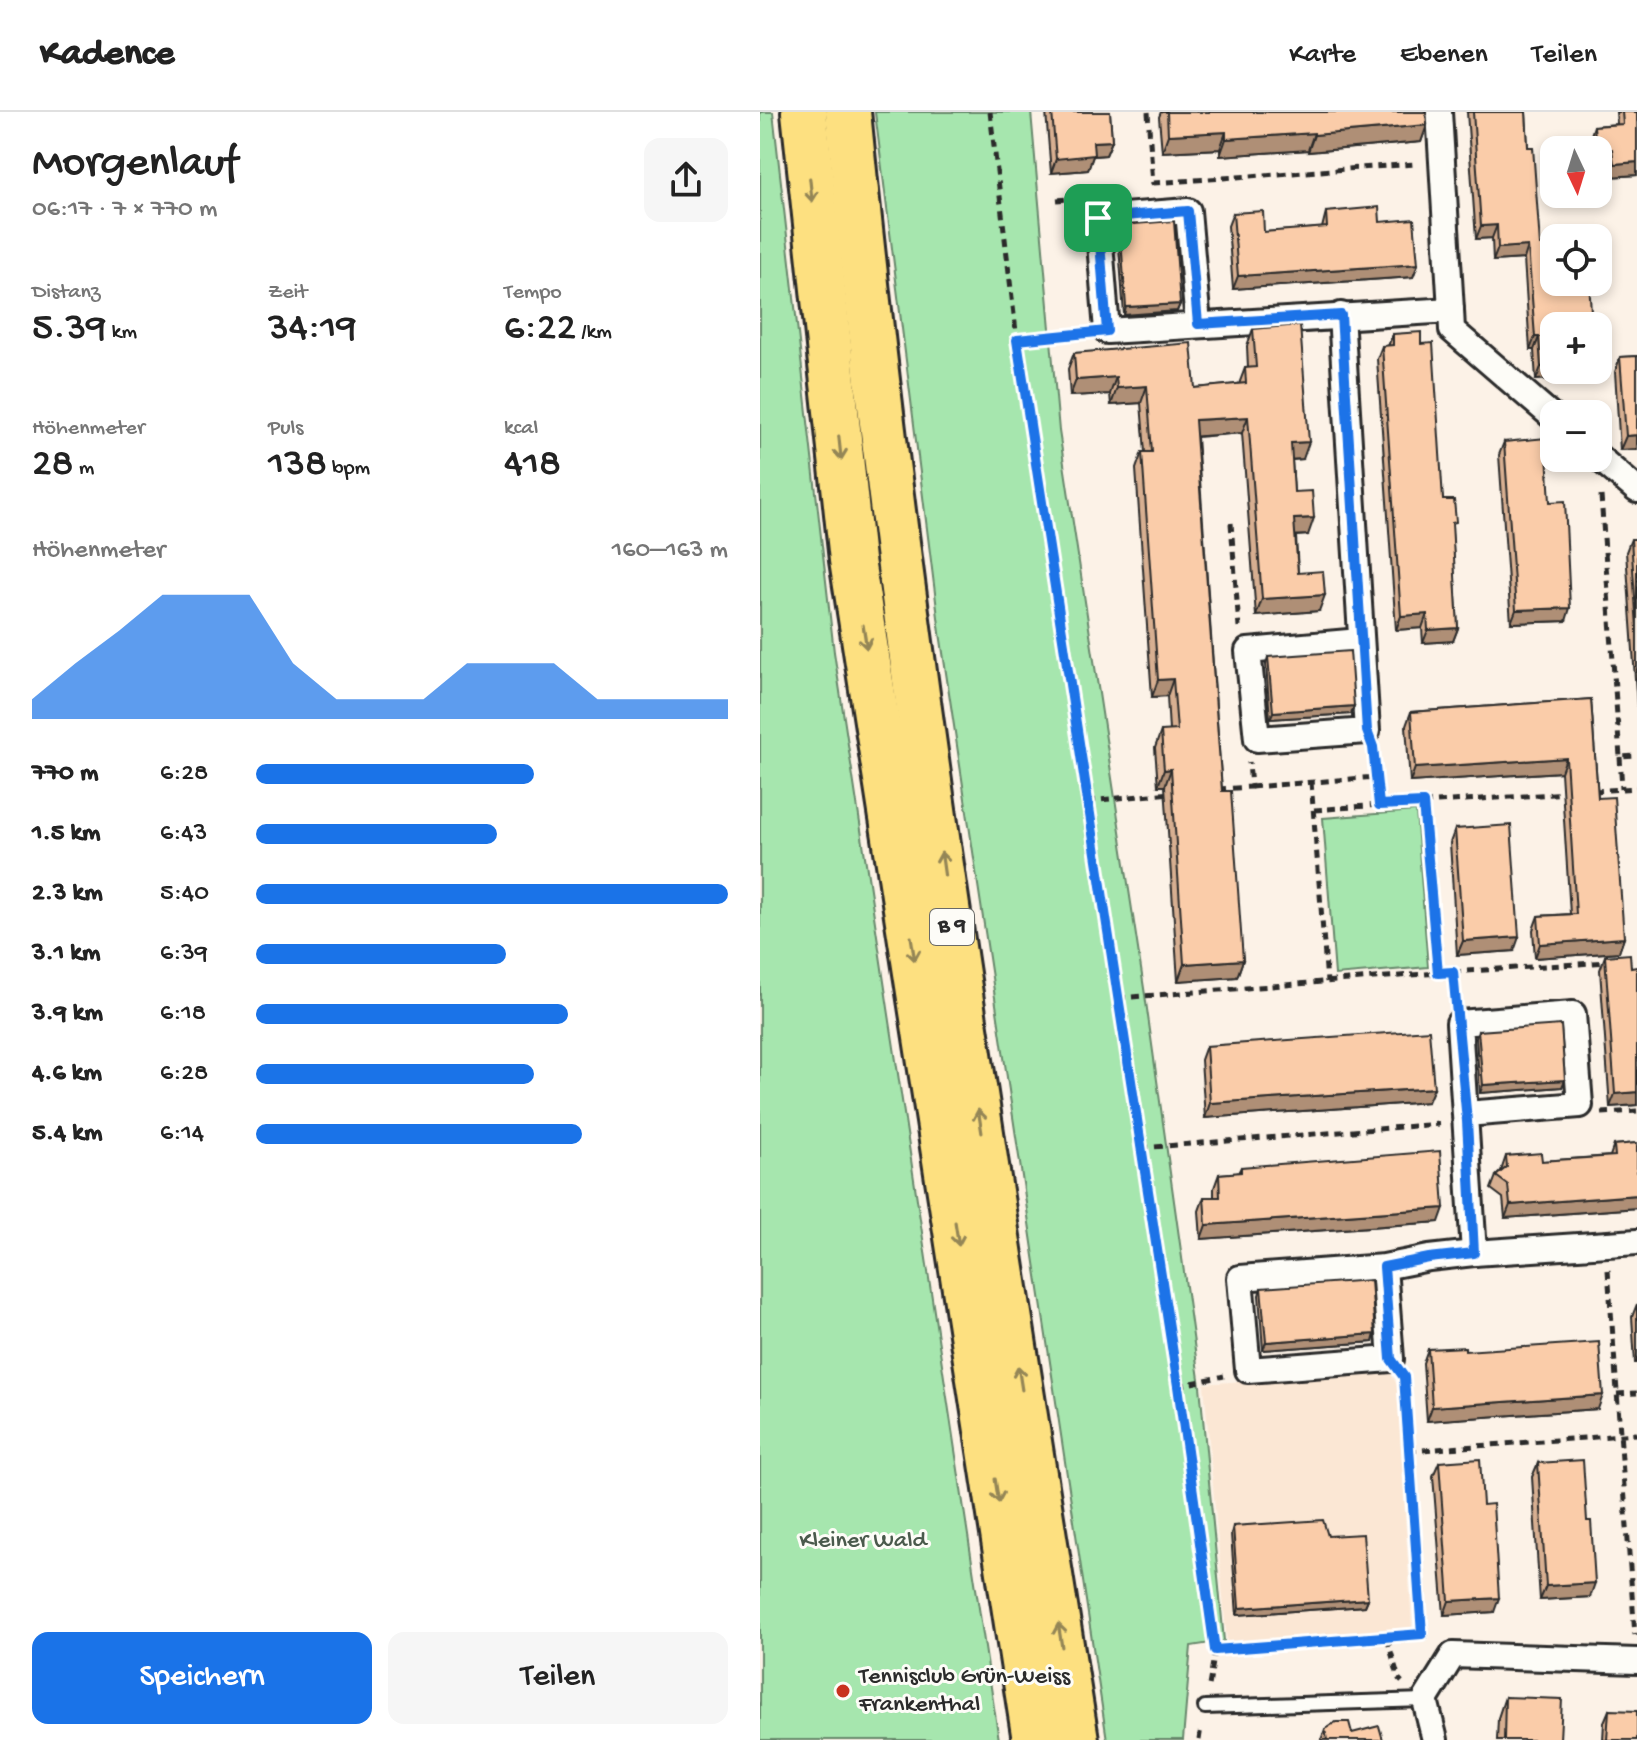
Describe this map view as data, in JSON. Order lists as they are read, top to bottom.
{
  "streets": {
    "highway": ["B 9"]
  },
  "parks": ["Kleiner Wald"],
  "places": ["Tennisclub Grün-Weiss Frankenthal"],
  "north": "bottom",
  "page": {
    "header": "Kadence",
    "nav": ["Karte", "Ebenen", "Teilen"],
    "heading": ["Morgenlauf", "06:17 · 7 × 770 m"],
    "map_buttons": ["+", "−"],
    "stats": [
      ["Distanz", "5.39 km"],
      ["Zeit", "34:19"],
      ["Tempo", "6:22 /km"],
      ["Höhenmeter", "28 m"],
      ["Puls", "138 bpm"],
      ["kcal", "418"]
    ],
    "chart": ["Höhenmeter", "160–163 m"],
    "list": [
      {
        "name": "770 m",
        "note": "6:28"
      },
      {
        "name": "1.5 km",
        "note": "6:43"
      },
      {
        "name": "2.3 km",
        "note": "5:40"
      },
      {
        "name": "3.1 km",
        "note": "6:39"
      },
      {
        "name": "3.9 km",
        "note": "6:18"
      },
      {
        "name": "4.6 km",
        "note": "6:28"
      },
      {
        "name": "5.4 km",
        "note": "6:14"
      }
    ],
    "buttons": ["Speichern", "Teilen"]
  }
}
